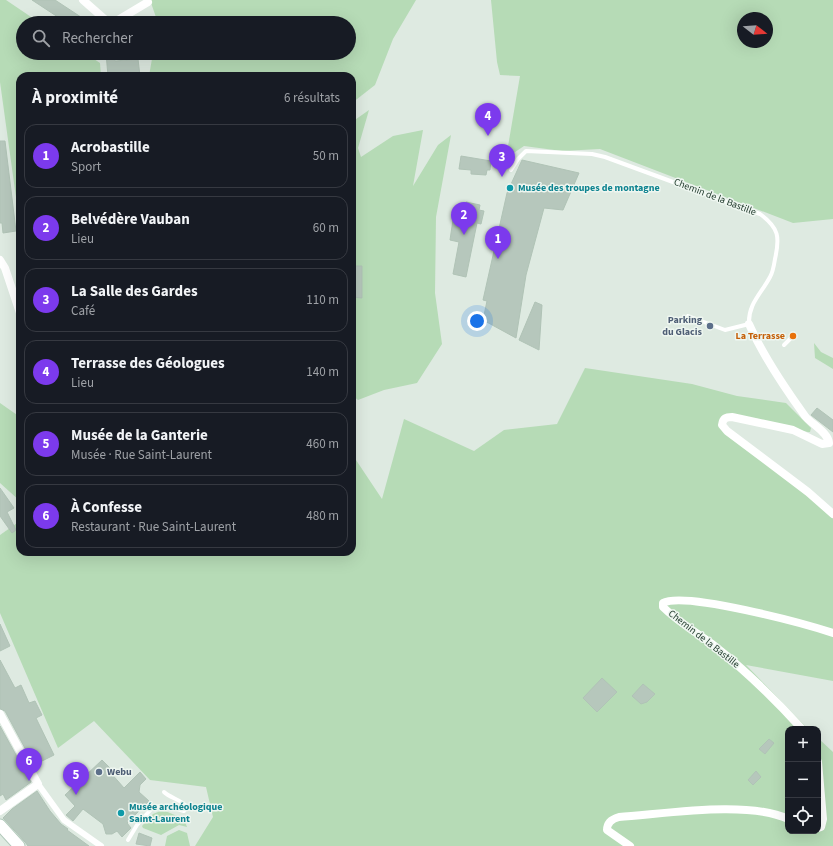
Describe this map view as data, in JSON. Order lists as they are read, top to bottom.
{
  "streets": {
    "street": ["Chemin de la Bastille"]
  },
  "places": [
    "Musée des troupes de montagne",
    "Parking du Glacis",
    "La Terrasse",
    "Webu",
    "Musée archéologique Saint-Laurent"
  ],
  "north": "right",
  "page": {
    "search": "Rechercher",
    "heading": ["À proximité", "6 résultats"],
    "pins": [
      "4",
      "3",
      "2",
      "1",
      "6",
      "5"
    ],
    "list": [
      {
        "mark": "1",
        "name": "Acrobastille",
        "note": "Sport",
        "value": "50 m"
      },
      {
        "mark": "2",
        "name": "Belvédère Vauban",
        "note": "Lieu",
        "value": "60 m"
      },
      {
        "mark": "3",
        "name": "La Salle des Gardes",
        "note": "Café",
        "value": "110 m"
      },
      {
        "mark": "4",
        "name": "Terrasse des Géologues",
        "note": "Lieu",
        "value": "140 m"
      },
      {
        "mark": "5",
        "name": "Musée de la Ganterie",
        "note": "Musée · Rue Saint-Laurent",
        "value": "460 m"
      },
      {
        "mark": "6",
        "name": "À Confesse",
        "note": "Restaurant · Rue Saint-Laurent",
        "value": "480 m"
      }
    ],
    "map_buttons": ["+", "−"]
  }
}
